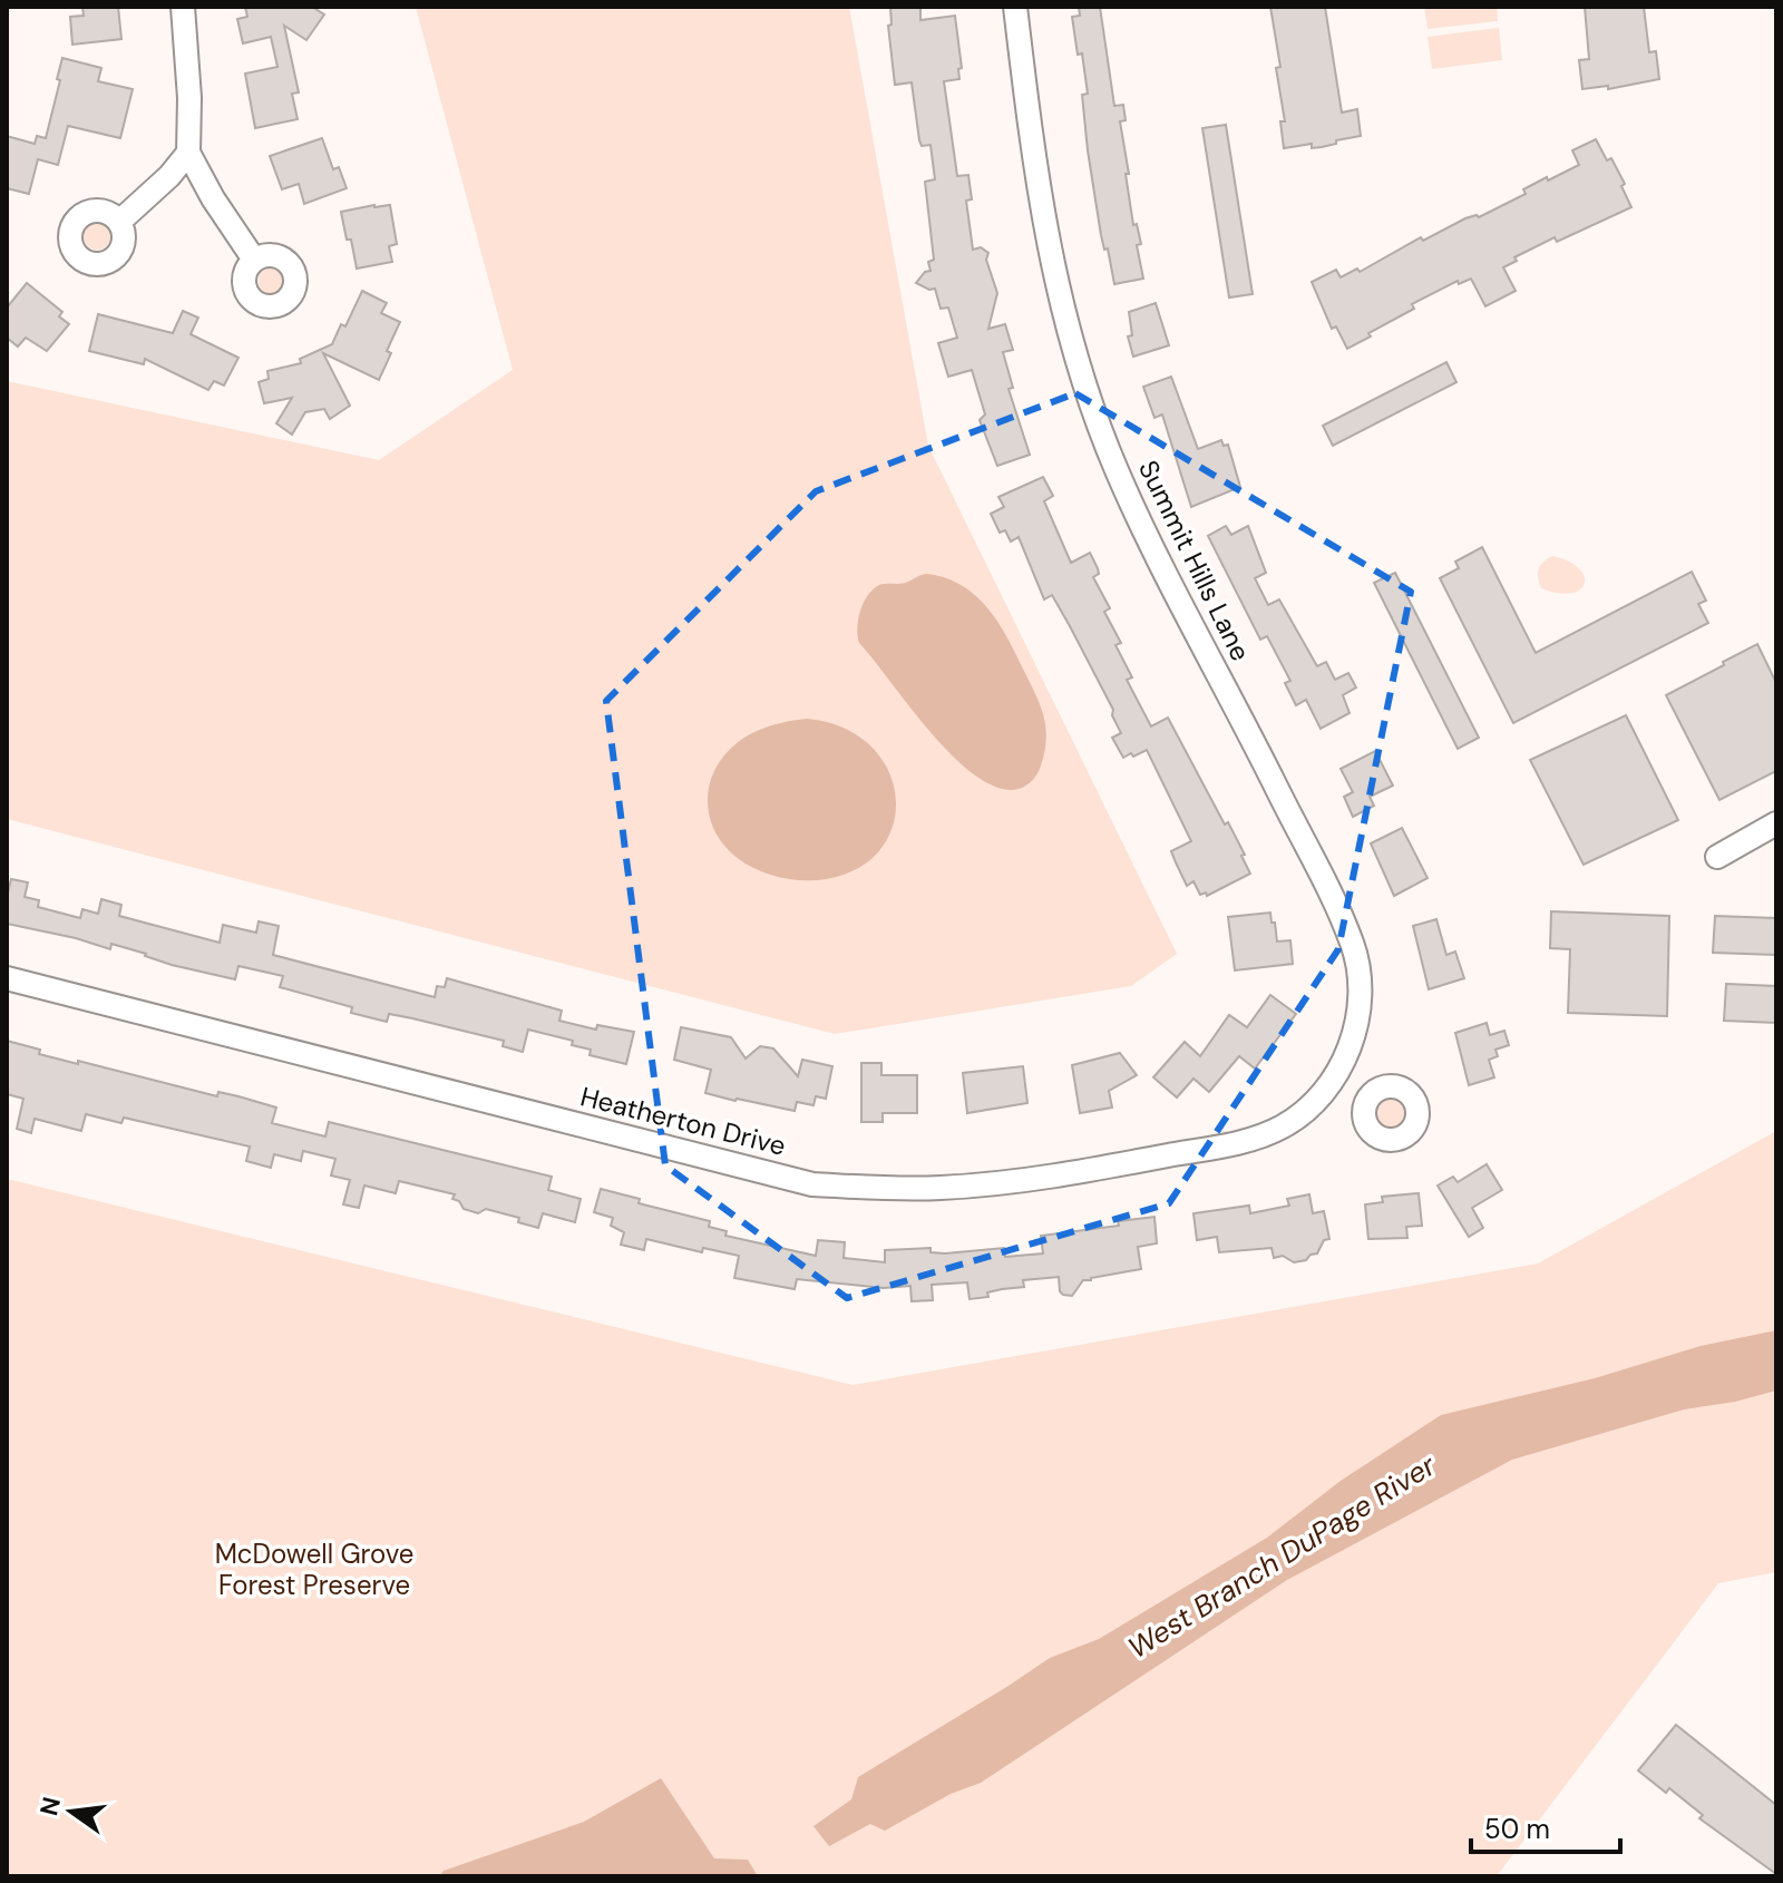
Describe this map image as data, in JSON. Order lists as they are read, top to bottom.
{
  "streets": {
    "street": ["Summit Hills Lane", "Heatherton Drive"]
  },
  "crossings": [
    ["Summit Hills Lane", "Heatherton Drive"]
  ],
  "water": ["West Branch DuPage River"],
  "parks": ["McDowell Grove Forest Preserve"],
  "scale_bar": "50 m",
  "north": "left"
}
